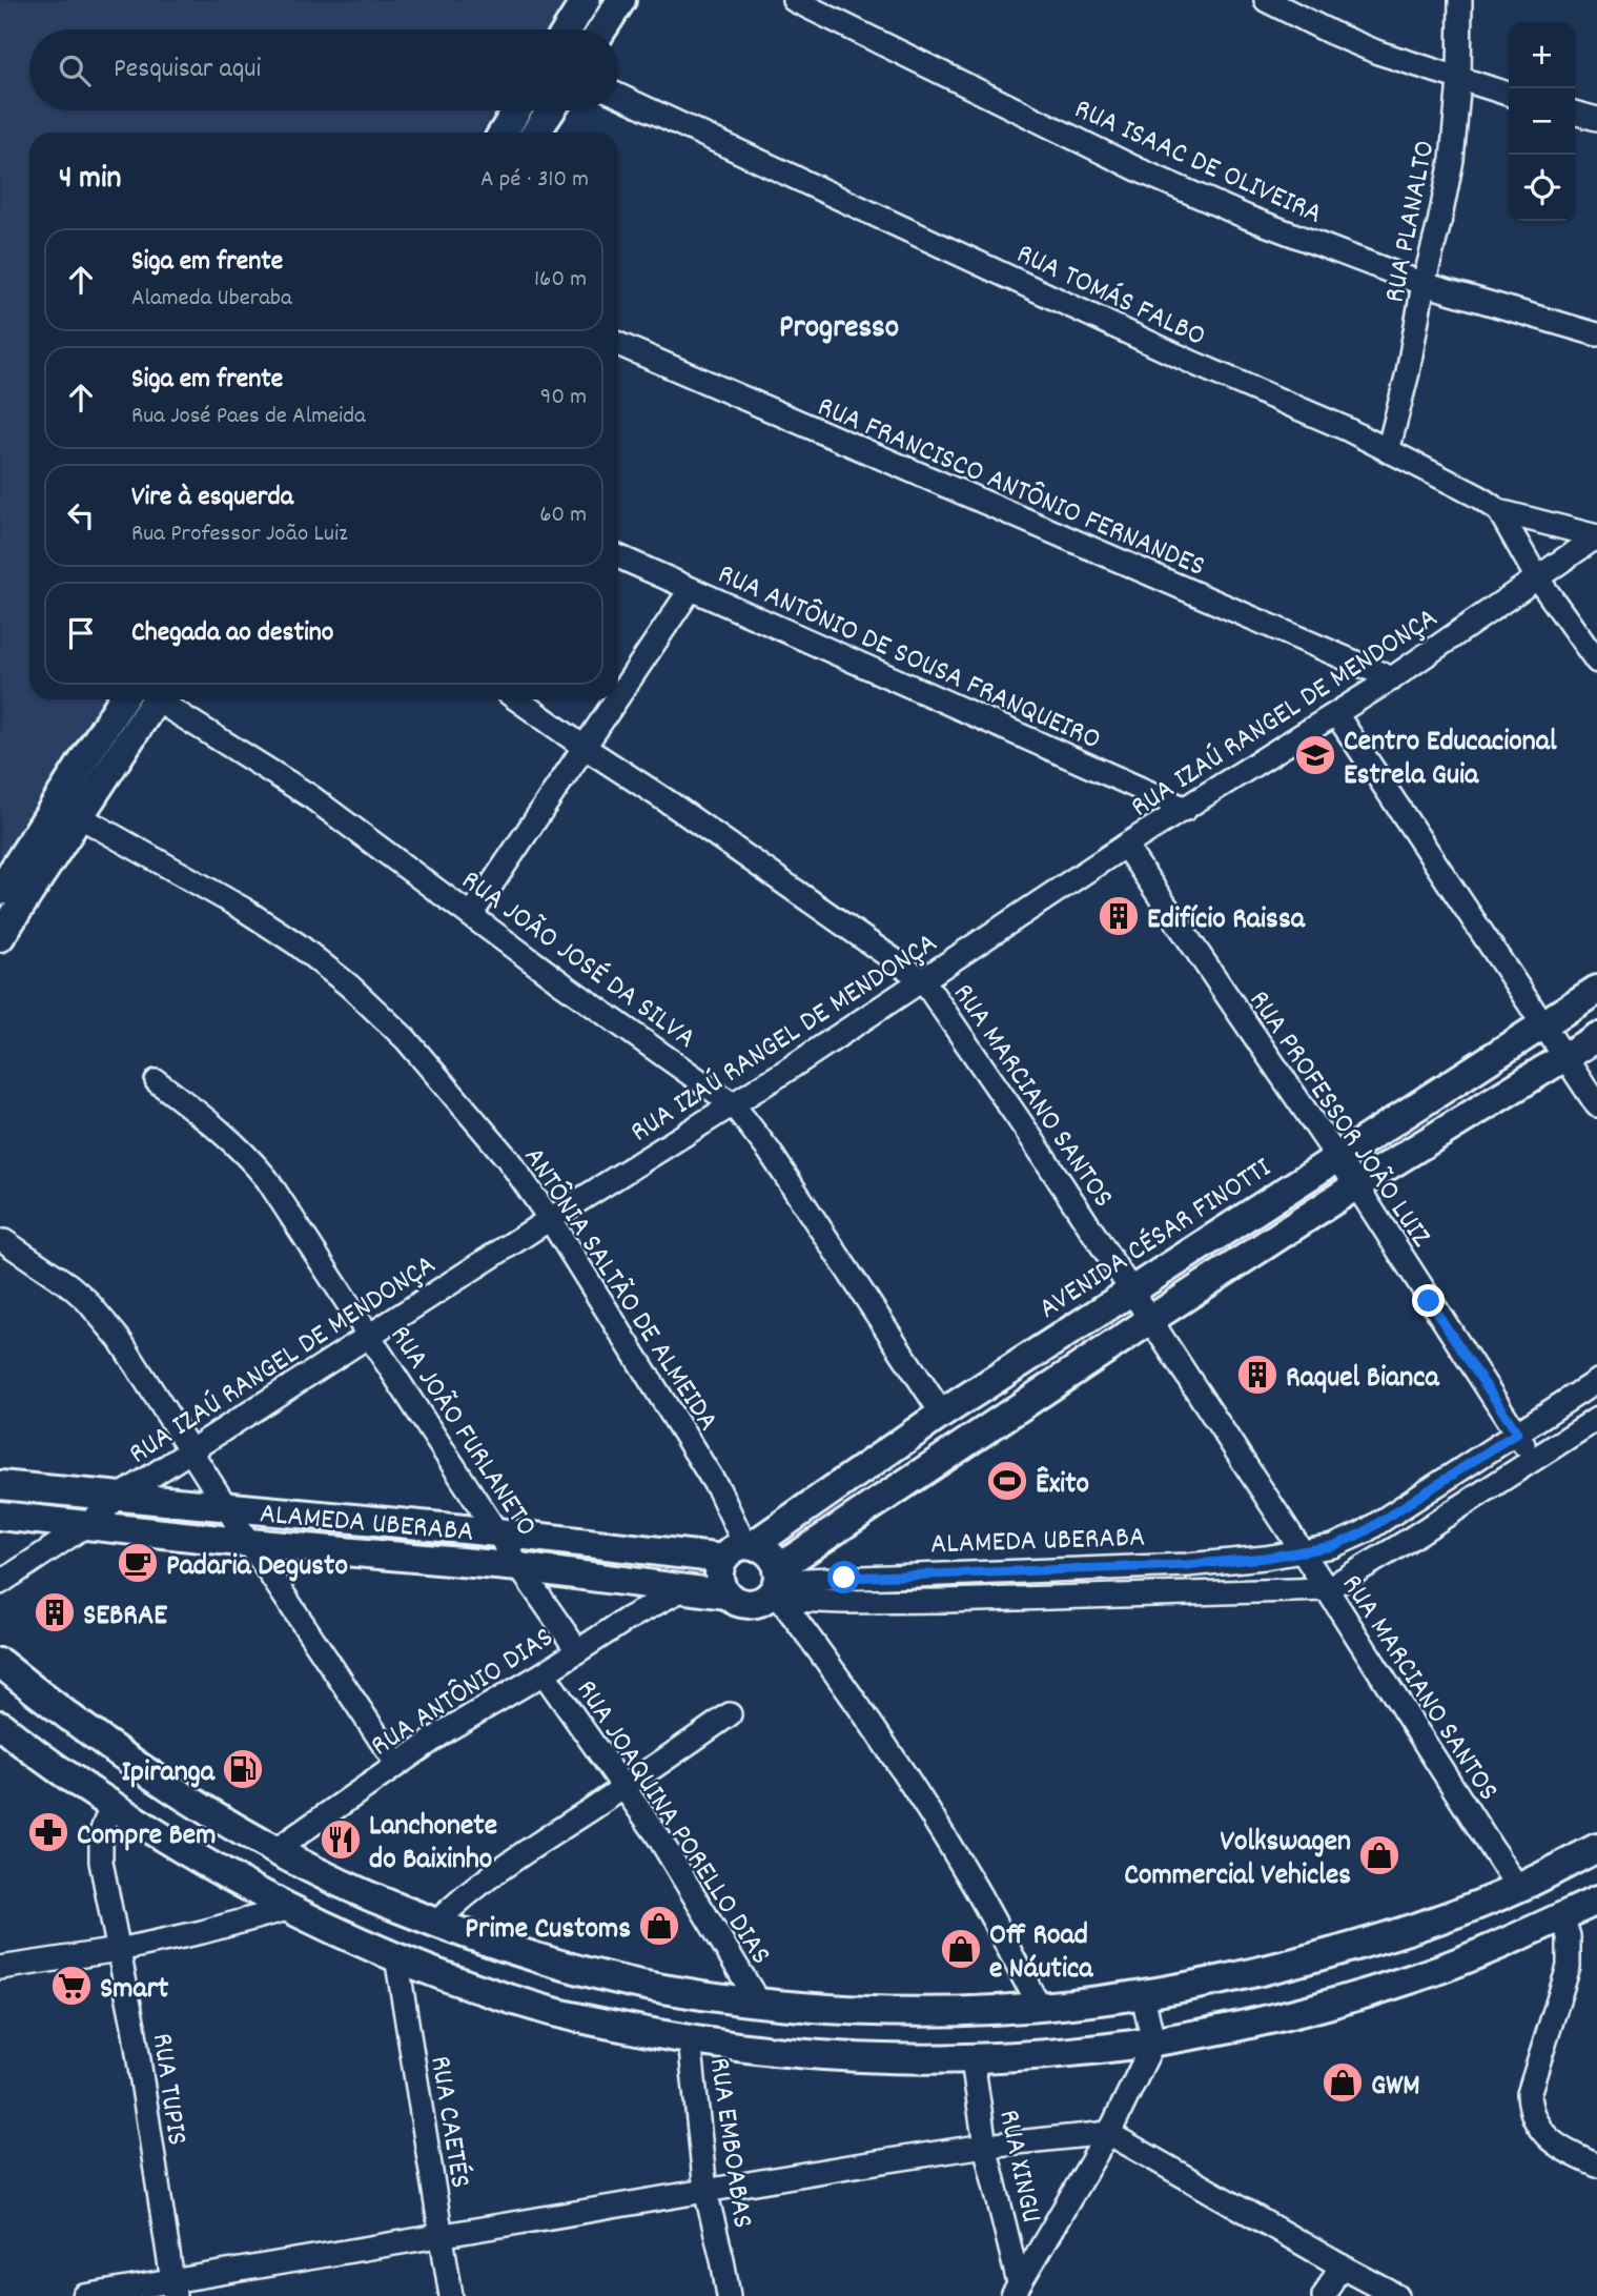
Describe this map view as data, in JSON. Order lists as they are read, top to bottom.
{
  "streets": {
    "main road": ["AVENIDA CÉSAR FINOTTI", "ALAMEDA UBERABA"],
    "street": [
      "RUA ISAAC DE OLIVEIRA",
      "RUA PLANALTO",
      "RUA TOMÁS FALBO",
      "RUA FRANCISCO ANTÔNIO FERNANDES",
      "RUA ANTÔNIO DE SOUSA FRANQUEIRO",
      "RUA IZAÚ RANGEL DE MENDONÇA",
      "RUA JOÃO JOSÉ DA SILVA",
      "RUA MARCIANO SANTOS",
      "RUA PROFESSOR JOÃO LUIZ",
      "ANTÔNIA SALTÃO DE ALMEIDA",
      "RUA JOÃO FURLANETO",
      "RUA ANTÔNIO DIAS",
      "RUA JOAQUINA PORELLO DIAS",
      "RUA TUPIS",
      "RUA CAETÉS",
      "RUA EMBOABAS",
      "RUA XINGU"
    ]
  },
  "crossings": [
    ["RUA ISAAC DE OLIVEIRA", "RUA PLANALTO"],
    ["RUA PLANALTO", "RUA TOMÁS FALBO"],
    ["RUA TOMÁS FALBO", "RUA IZAÚ RANGEL DE MENDONÇA"],
    ["RUA FRANCISCO ANTÔNIO FERNANDES", "RUA IZAÚ RANGEL DE MENDONÇA"],
    ["RUA ANTÔNIO DE SOUSA FRANQUEIRO", "RUA IZAÚ RANGEL DE MENDONÇA"],
    ["RUA IZAÚ RANGEL DE MENDONÇA", "RUA JOÃO JOSÉ DA SILVA"],
    ["RUA IZAÚ RANGEL DE MENDONÇA", "RUA MARCIANO SANTOS"],
    ["RUA IZAÚ RANGEL DE MENDONÇA", "RUA PROFESSOR JOÃO LUIZ"],
    ["RUA IZAÚ RANGEL DE MENDONÇA", "ANTÔNIA SALTÃO DE ALMEIDA"],
    ["RUA IZAÚ RANGEL DE MENDONÇA", "RUA JOÃO FURLANETO"],
    ["RUA IZAÚ RANGEL DE MENDONÇA", "ALAMEDA UBERABA"],
    ["RUA JOÃO JOSÉ DA SILVA", "AVENIDA CÉSAR FINOTTI"],
    ["RUA MARCIANO SANTOS", "AVENIDA CÉSAR FINOTTI"],
    ["RUA MARCIANO SANTOS", "ALAMEDA UBERABA"],
    ["RUA PROFESSOR JOÃO LUIZ", "AVENIDA CÉSAR FINOTTI"],
    ["RUA PROFESSOR JOÃO LUIZ", "ALAMEDA UBERABA"],
    ["AVENIDA CÉSAR FINOTTI", "ANTÔNIA SALTÃO DE ALMEIDA"],
    ["AVENIDA CÉSAR FINOTTI", "ALAMEDA UBERABA"],
    ["ANTÔNIA SALTÃO DE ALMEIDA", "ALAMEDA UBERABA"],
    ["RUA JOÃO FURLANETO", "ALAMEDA UBERABA"],
    ["RUA JOÃO FURLANETO", "RUA ANTÔNIO DIAS"],
    ["ALAMEDA UBERABA", "RUA ANTÔNIO DIAS"],
    ["RUA ANTÔNIO DIAS", "RUA JOAQUINA PORELLO DIAS"]
  ],
  "districts": ["Progresso"],
  "places": {
    "school or university": ["Centro Educacional Estrela Guia"],
    "building": ["Edifício Raissa", "Raquel Bianca", "SEBRAE"],
    "sports": ["Êxito"],
    "cafe": ["Padaria Degusto"],
    "fuel station": ["Ipiranga"],
    "pharmacy": ["Compre Bem"],
    "restaurant": ["Lanchonete do Baixinho"],
    "shop": [
      "Volkswagen Commercial Vehicles",
      "Prime Customs",
      "Off Road e Náutica",
      "GWM"
    ],
    "supermarket": ["Smart"]
  },
  "page": {
    "map_buttons": ["+", "−"],
    "search": "Pesquisar aqui",
    "heading": ["4 min", "A pé · 310 m"],
    "list": [
      ["Siga em frente", "Alameda Uberaba", "160 m"],
      ["Siga em frente", "Rua José Paes de Almeida", "90 m"],
      ["Vire à esquerda", "Rua Professor João Luiz", "60 m"],
      "Chegada ao destino"
    ]
  }
}
